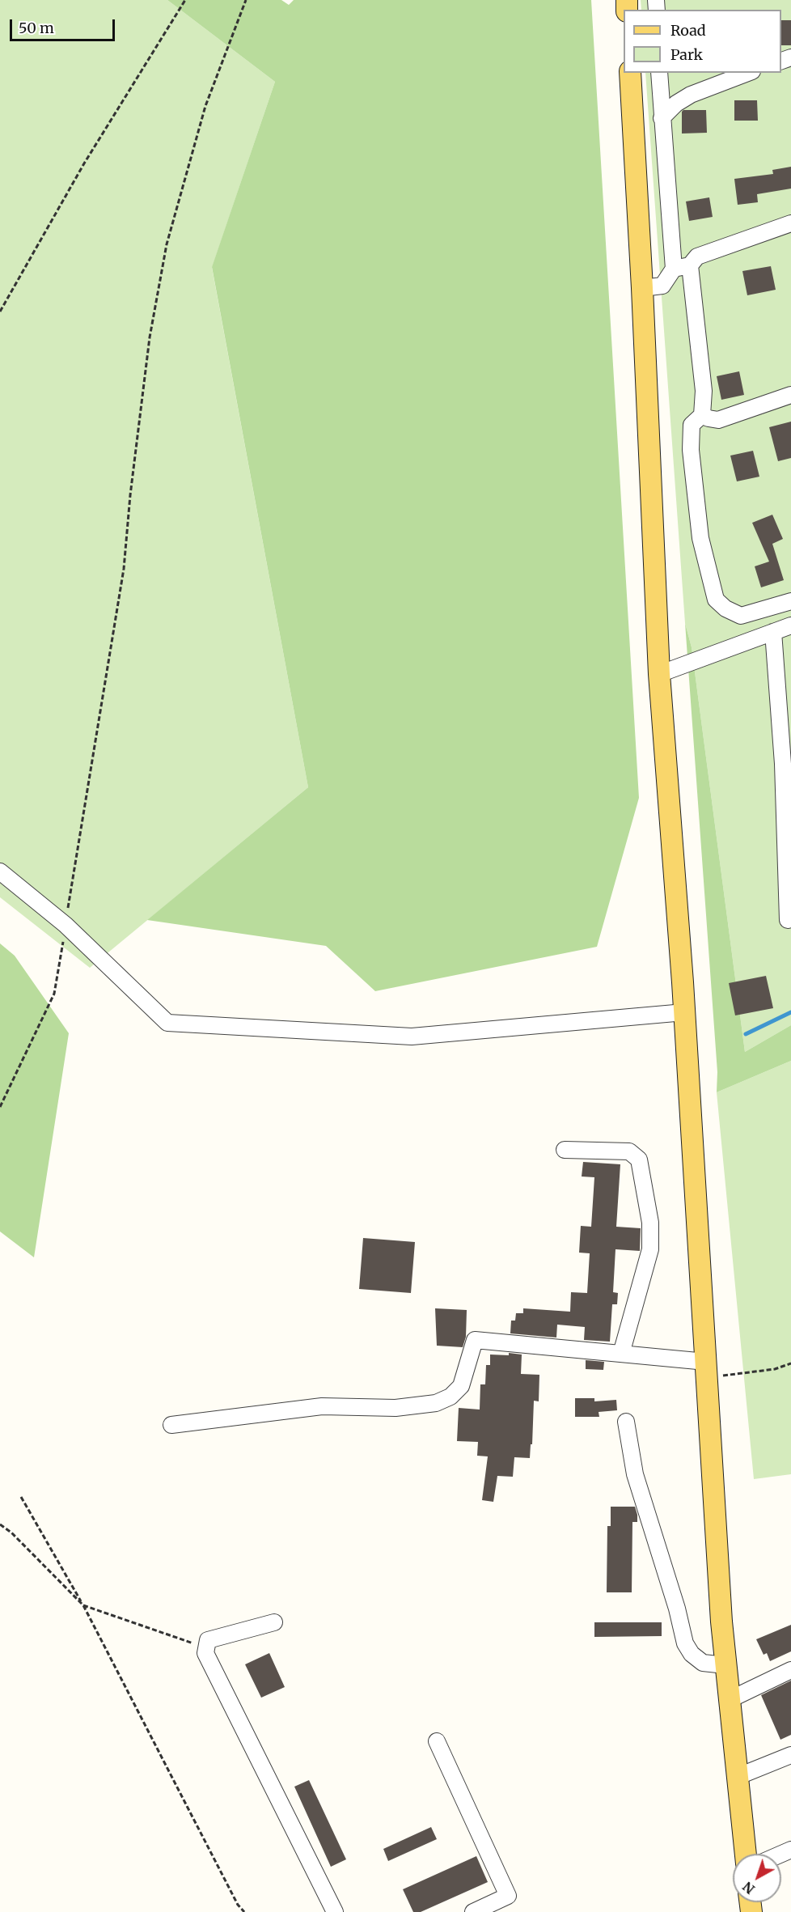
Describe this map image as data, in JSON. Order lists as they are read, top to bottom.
{
  "legend": ["Road", "Park"],
  "scale_bar": "50 m",
  "north": "bottom left"
}
